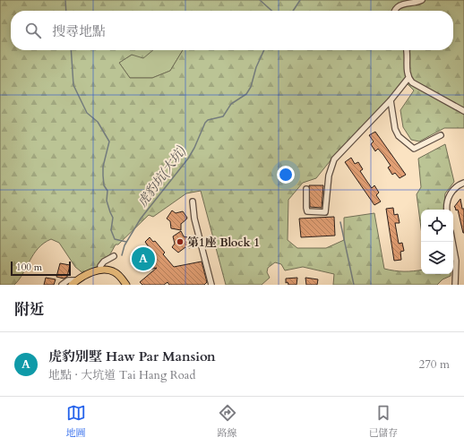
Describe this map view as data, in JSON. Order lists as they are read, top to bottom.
{
  "water": ["虎豹坑(大坑)"],
  "places": ["第1座 Block 1"],
  "scale_bar": "100 m",
  "page": {
    "search": "搜尋地點",
    "pins": "A",
    "scale": "100 m",
    "heading": "附近",
    "list": [
      {
        "mark": "A",
        "name": "虎豹別墅 Haw Par Mansion",
        "note": "地點 · 大坑道 Tai Hang Road",
        "value": "270 m"
      }
    ],
    "nav": ["地圖", "路線", "已儲存"]
  }
}
